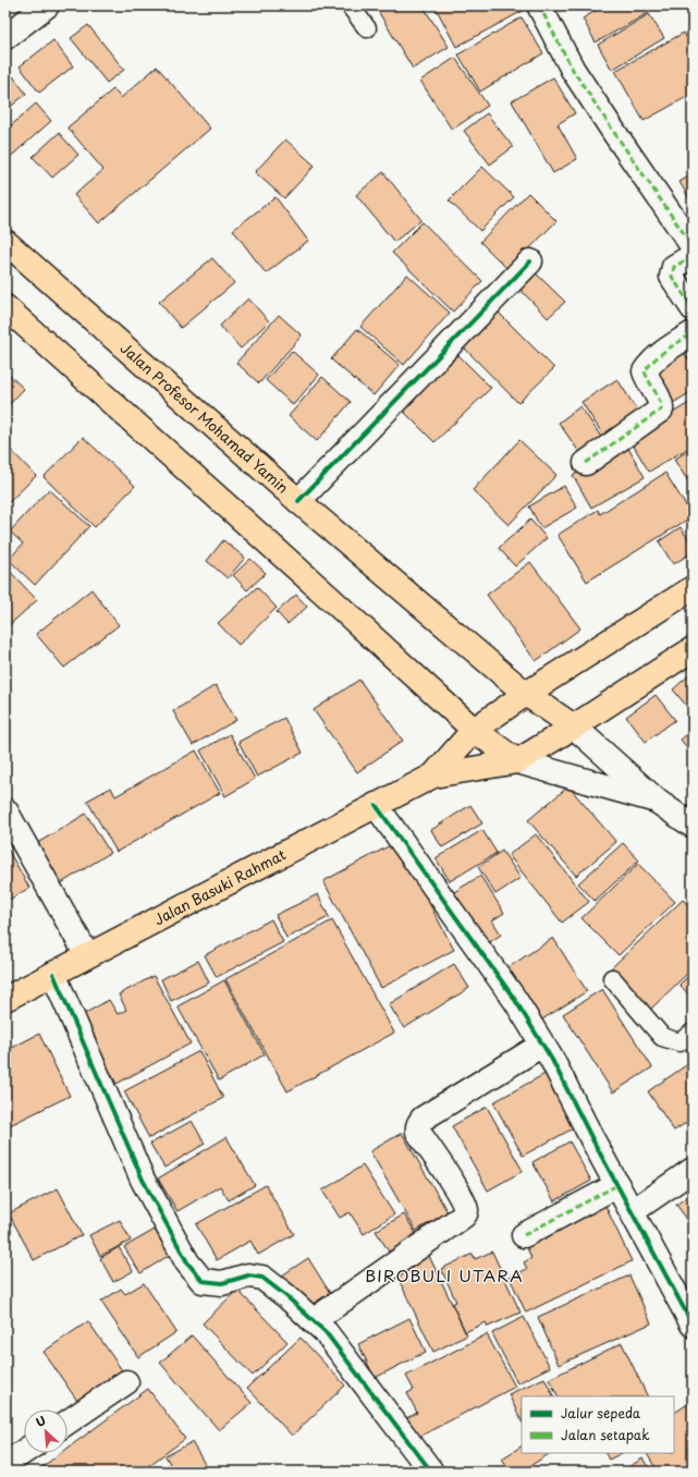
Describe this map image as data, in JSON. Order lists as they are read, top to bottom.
{
  "streets": {
    "main road": ["Jalan Profesor Mohamad Yamin", "Jalan Basuki Rahmat"]
  },
  "districts": ["BIROBULI UTARA"],
  "legend": ["Jalur sepeda", "Jalan setapak"],
  "north": "top left"
}
